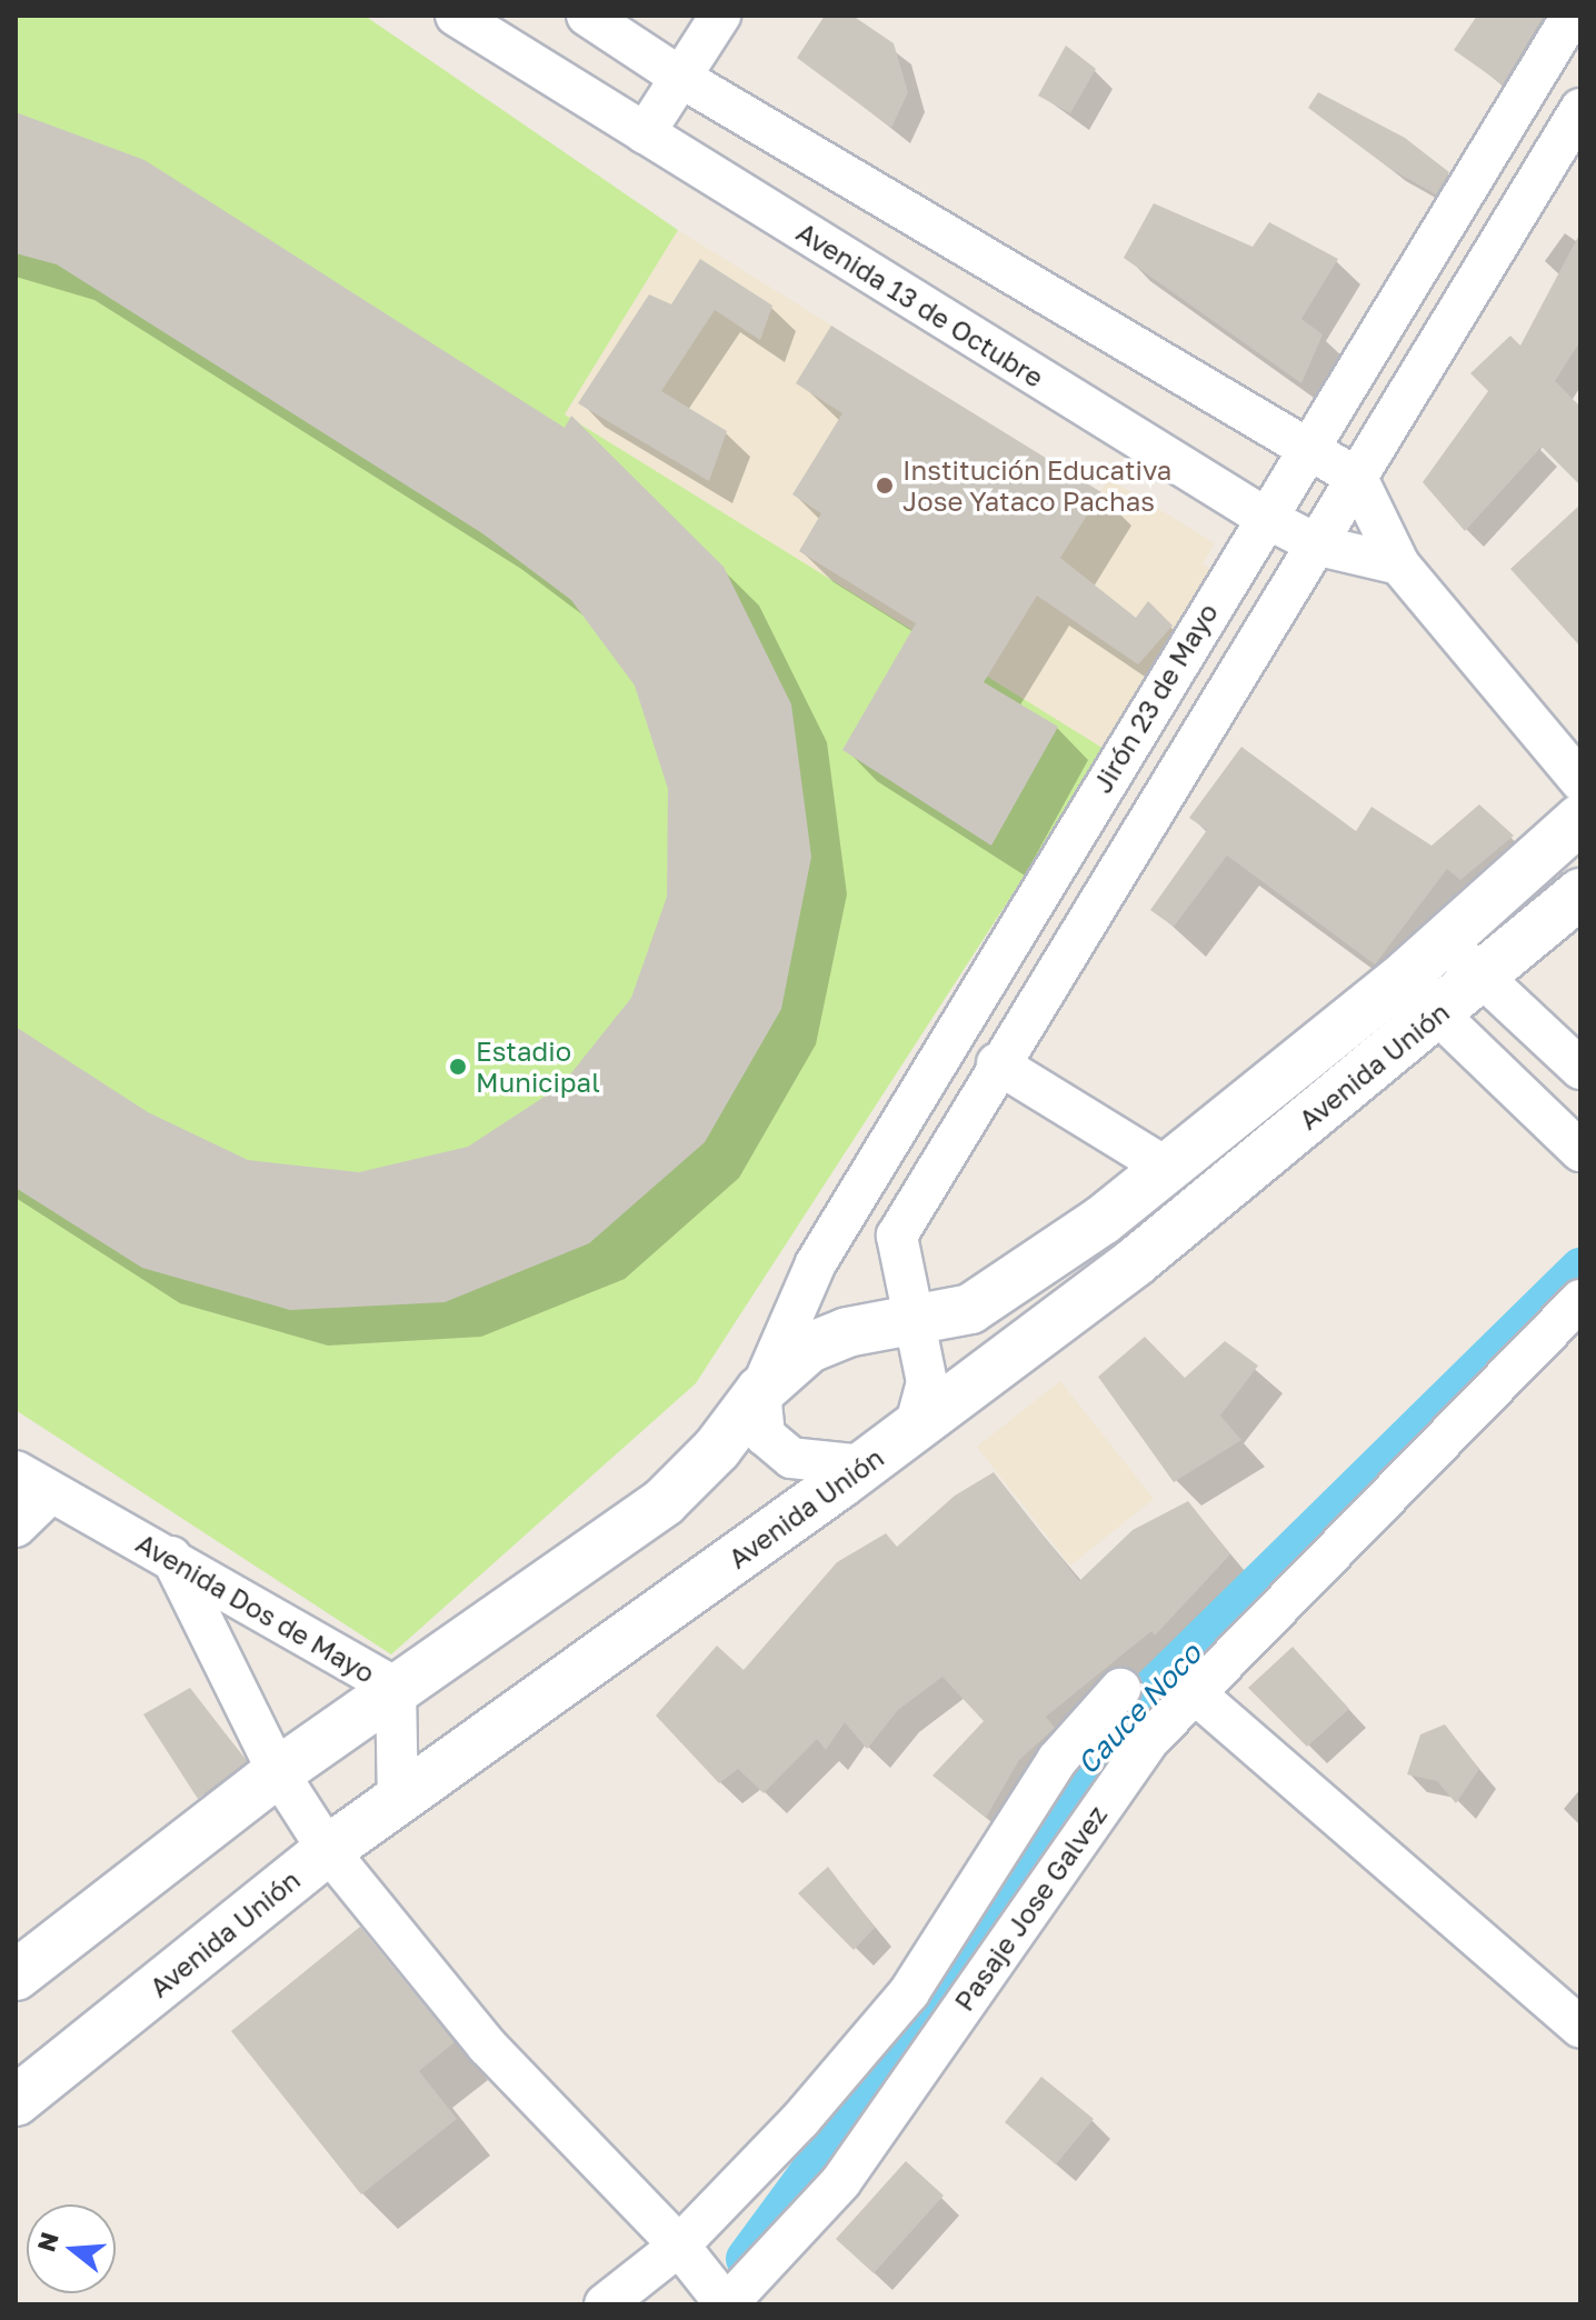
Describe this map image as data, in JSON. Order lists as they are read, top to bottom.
{
  "streets": {
    "main road": ["Avenida Unión"],
    "street": [
      "Avenida 13 de Octubre",
      "Jirón 23 de Mayo",
      "Avenida Dos de Mayo",
      "Pasaje Jose Galvez"
    ]
  },
  "crossings": [
    ["Avenida 13 de Octubre", "Jirón 23 de Mayo"],
    ["Jirón 23 de Mayo", "Avenida Unión"],
    ["Avenida Unión", "Avenida Dos de Mayo"]
  ],
  "water": ["Cauce Noco"],
  "places": ["Institución Educativa Jose Yataco Pachas", "Estadio Municipal"],
  "north": "left"
}
